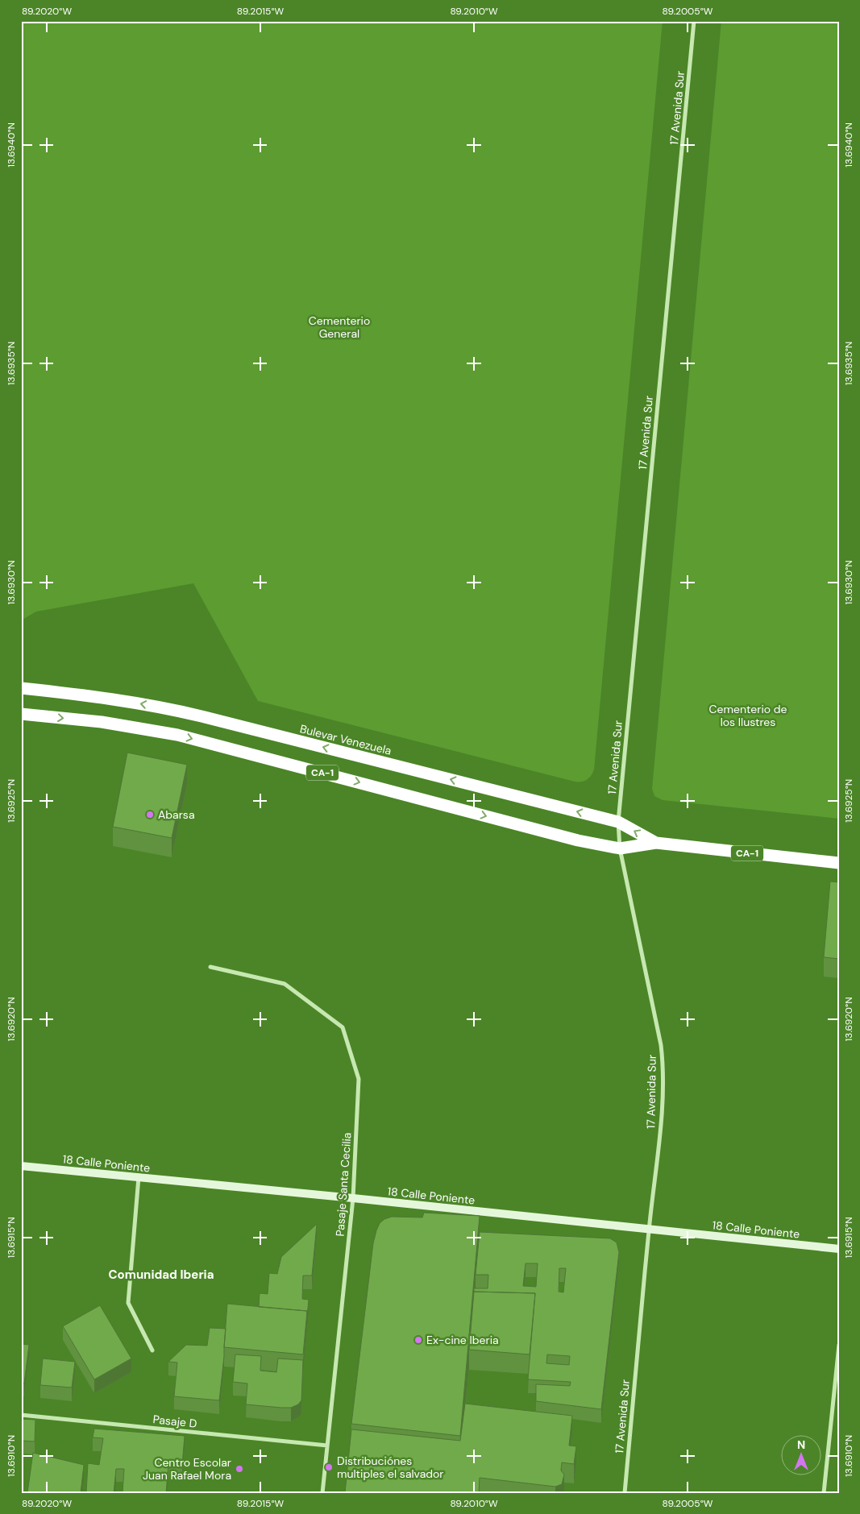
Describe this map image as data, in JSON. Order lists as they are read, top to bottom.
{
  "streets": {
    "highway": ["Bulevar Venezuela", "CA-1"],
    "street": [
      "17 Avenida Sur",
      "18 Calle Poniente",
      "Pasaje Santa Cecilia",
      "Pasaje D"
    ]
  },
  "crossings": [
    ["17 Avenida Sur", "Bulevar Venezuela"],
    ["17 Avenida Sur", "18 Calle Poniente"],
    ["18 Calle Poniente", "Pasaje Santa Cecilia"],
    ["Pasaje Santa Cecilia", "Pasaje D"]
  ],
  "districts": ["Comunidad Iberia"],
  "parks": ["Cementerio General", "Cementerio de los Ilustres"],
  "places": [
    "Abarsa",
    "Ex-cine Iberia",
    "Distribuciónes multiples el salvador",
    "Centro Escolar Juan Rafael Mora"
  ],
  "north": "top",
  "coordinates": [
    "89.2020°W",
    "89.2015°W",
    "89.2010°W",
    "89.2005°W",
    "13.6940°N",
    "13.6935°N",
    "13.6930°N",
    "13.6925°N",
    "13.6920°N",
    "13.6915°N",
    "13.6910°N"
  ]
}
